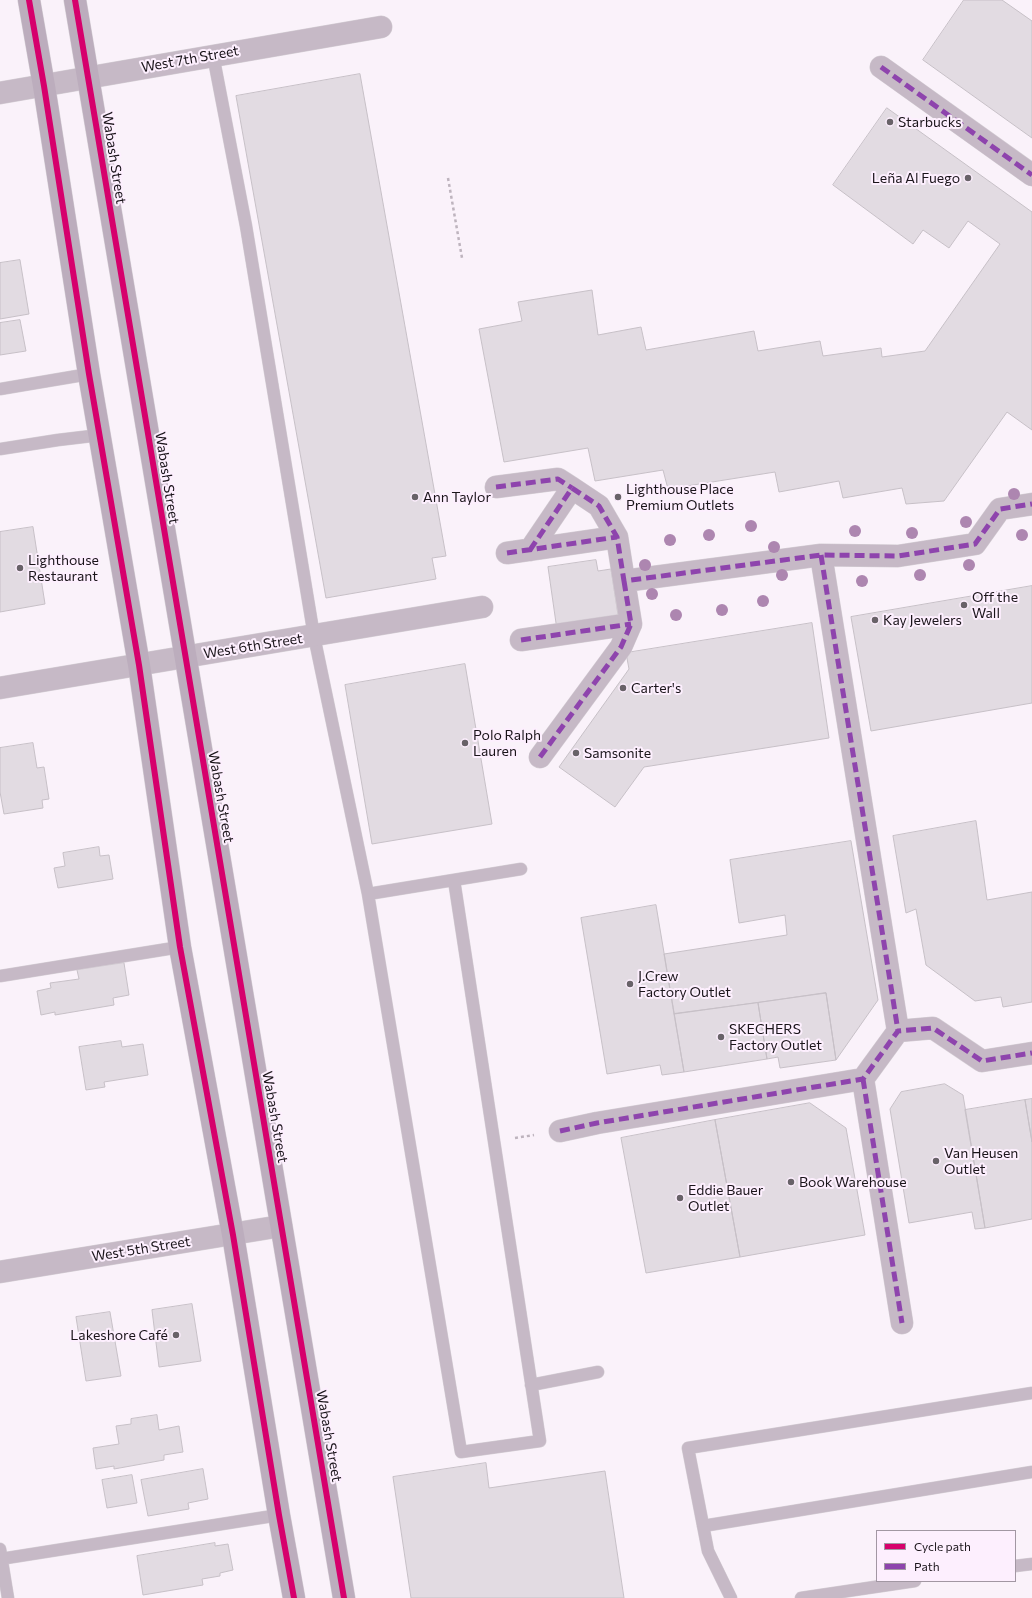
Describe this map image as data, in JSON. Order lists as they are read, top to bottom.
{
  "streets": {
    "street": [
      "West 7th Street",
      "Wabash Street",
      "West 6th Street",
      "West 5th Street"
    ]
  },
  "crossings": [
    ["West 7th Street", "Wabash Street"],
    ["Wabash Street", "West 6th Street"],
    ["Wabash Street", "West 5th Street"]
  ],
  "places": [
    "Starbucks",
    "Leña Al Fuego",
    "Ann Taylor",
    "Lighthouse Place Premium Outlets",
    "Lighthouse Restaurant",
    "Off the Wall",
    "Kay Jewelers",
    "Carter's",
    "Polo Ralph Lauren",
    "Samsonite",
    "J.Crew Factory Outlet",
    "SKECHERS Factory Outlet",
    "Van Heusen Outlet",
    "Book Warehouse",
    "Eddie Bauer Outlet",
    "Lakeshore Café"
  ],
  "legend": ["Cycle path", "Path"]
}
